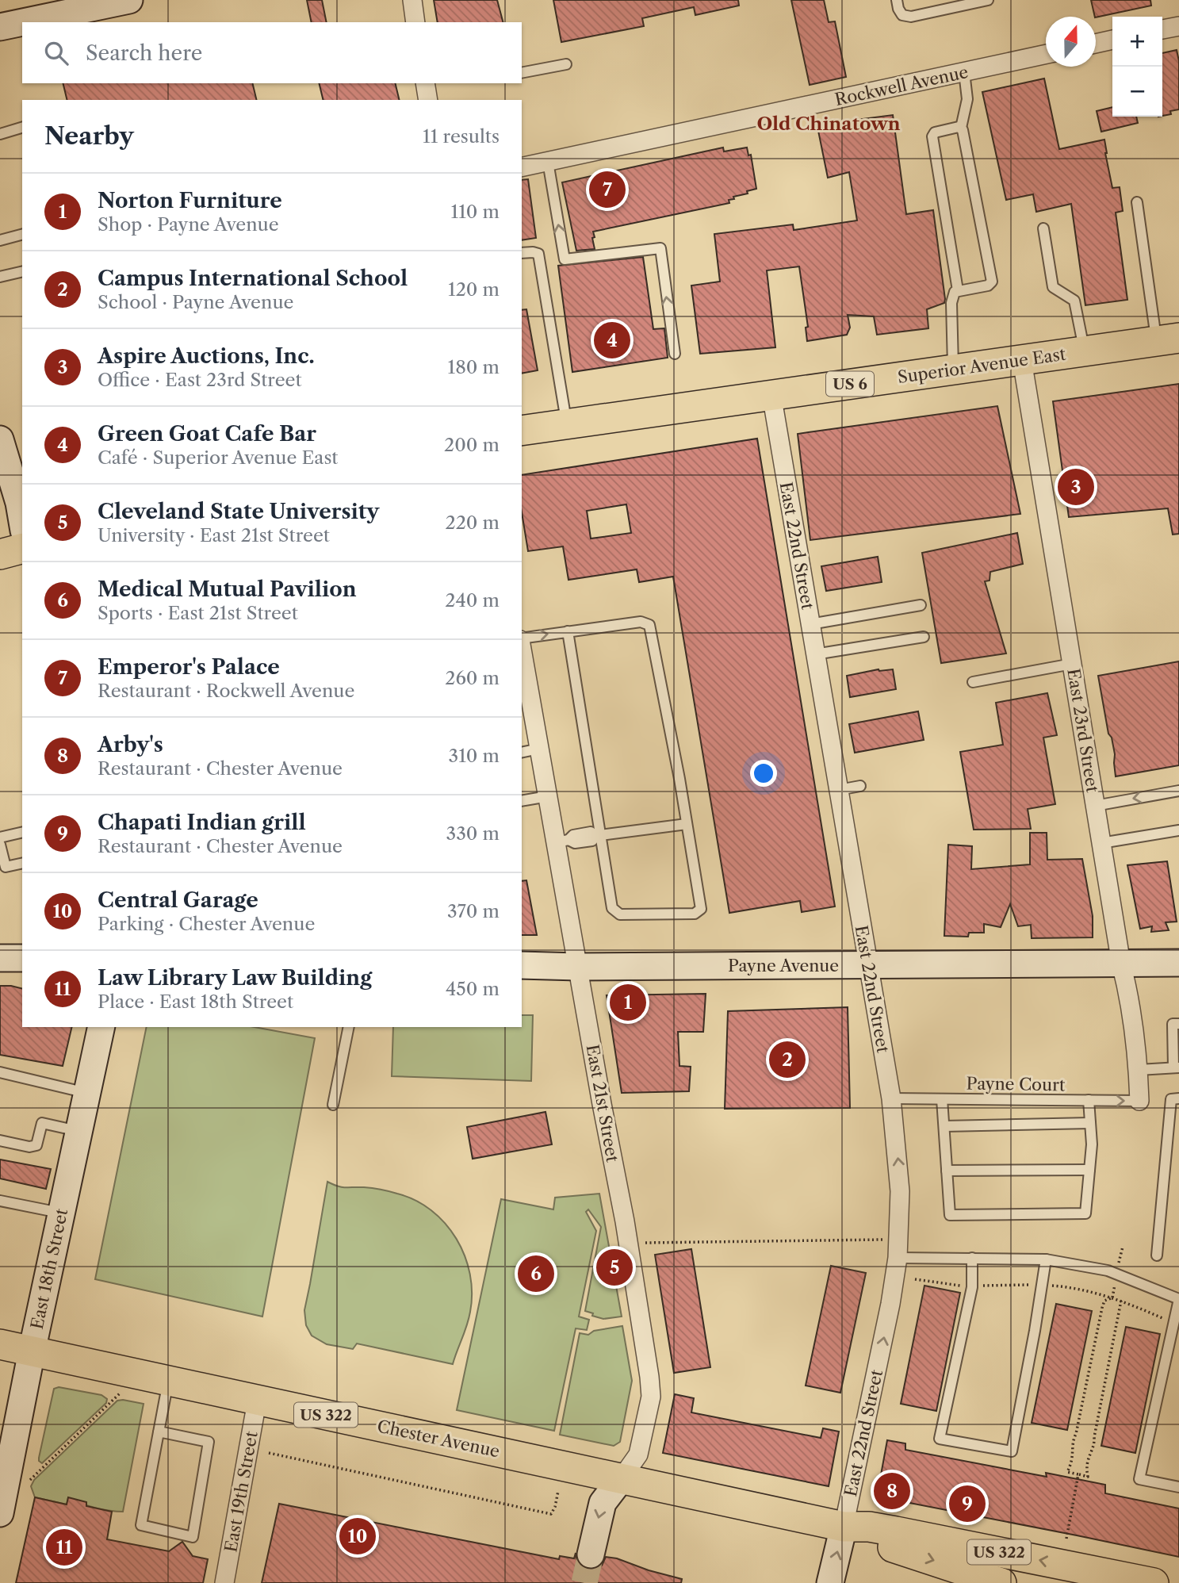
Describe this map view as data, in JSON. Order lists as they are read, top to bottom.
{
  "streets": {
    "main road": [
      "Superior Avenue East",
      "US 6",
      "US 322",
      "Chester Avenue"
    ],
    "street": [
      "Rockwell Avenue",
      "East 22nd Street",
      "East 23rd Street",
      "Payne Avenue",
      "East 21st Street",
      "East 18th Street",
      "East 19th Street"
    ],
    "lane": ["Payne Court"]
  },
  "crossings": [
    ["Superior Avenue East", "East 22nd Street"],
    ["Superior Avenue East", "East 23rd Street"],
    ["East 22nd Street", "Payne Avenue"],
    ["East 22nd Street", "Payne Court"],
    ["East 22nd Street", "Chester Avenue"],
    ["East 23rd Street", "Payne Avenue"],
    ["East 23rd Street", "Payne Court"],
    ["Payne Avenue", "East 21st Street"],
    ["East 21st Street", "Chester Avenue"],
    ["East 18th Street", "Chester Avenue"],
    ["Chester Avenue", "East 19th Street"]
  ],
  "one_way": ["East 22nd Street"],
  "districts": ["Old Chinatown"],
  "north": "top",
  "page": {
    "map_buttons": ["+", "−"],
    "search": "Search here",
    "heading": ["Nearby", "11 results"],
    "pins": [
      "7",
      "4",
      "3",
      "1",
      "2",
      "5",
      "6",
      "8",
      "9",
      "10",
      "11"
    ],
    "list": [
      {
        "mark": "1",
        "name": "Norton Furniture",
        "note": "Shop · Payne Avenue",
        "value": "110 m"
      },
      {
        "mark": "2",
        "name": "Campus International School",
        "note": "School · Payne Avenue",
        "value": "120 m"
      },
      {
        "mark": "3",
        "name": "Aspire Auctions, Inc.",
        "note": "Office · East 23rd Street",
        "value": "180 m"
      },
      {
        "mark": "4",
        "name": "Green Goat Cafe Bar",
        "note": "Café · Superior Avenue East",
        "value": "200 m"
      },
      {
        "mark": "5",
        "name": "Cleveland State University",
        "note": "University · East 21st Street",
        "value": "220 m"
      },
      {
        "mark": "6",
        "name": "Medical Mutual Pavilion",
        "note": "Sports · East 21st Street",
        "value": "240 m"
      },
      {
        "mark": "7",
        "name": "Emperor's Palace",
        "note": "Restaurant · Rockwell Avenue",
        "value": "260 m"
      },
      {
        "mark": "8",
        "name": "Arby's",
        "note": "Restaurant · Chester Avenue",
        "value": "310 m"
      },
      {
        "mark": "9",
        "name": "Chapati Indian grill",
        "note": "Restaurant · Chester Avenue",
        "value": "330 m"
      },
      {
        "mark": "10",
        "name": "Central Garage",
        "note": "Parking · Chester Avenue",
        "value": "370 m"
      },
      {
        "mark": "11",
        "name": "Law Library Law Building",
        "note": "Place · East 18th Street",
        "value": "450 m"
      }
    ]
  }
}
